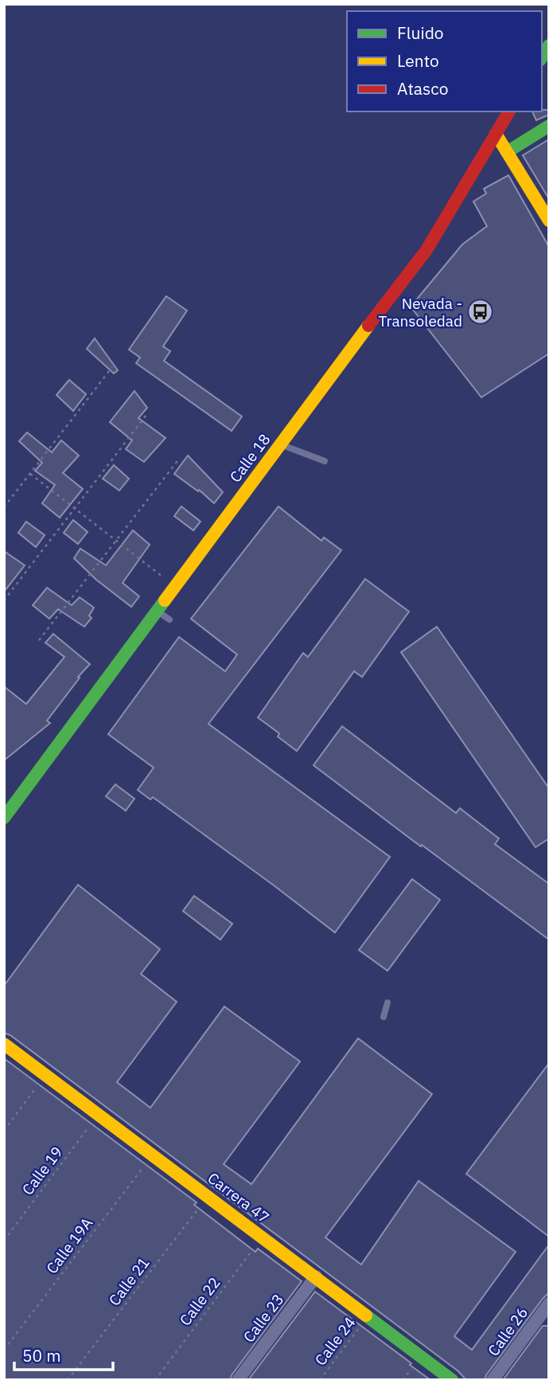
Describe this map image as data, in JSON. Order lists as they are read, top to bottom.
{
  "streets": {
    "main road": ["Calle 18", "Carrera 47"],
    "street": ["Calle 23", "Calle 26"],
    "path": [
      "Calle 19",
      "Calle 19A",
      "Calle 21",
      "Calle 22",
      "Calle 24"
    ]
  },
  "crossings": [
    ["Calle 19", "Carrera 47"],
    ["Carrera 47", "Calle 19A"],
    ["Carrera 47", "Calle 21"],
    ["Carrera 47", "Calle 22"],
    ["Carrera 47", "Calle 23"],
    ["Carrera 47", "Calle 24"]
  ],
  "places": {
    "bus stop": ["Nevada - Transoledad"]
  },
  "legend": ["Fluido", "Lento", "Atasco"],
  "scale_bar": "50 m"
}
